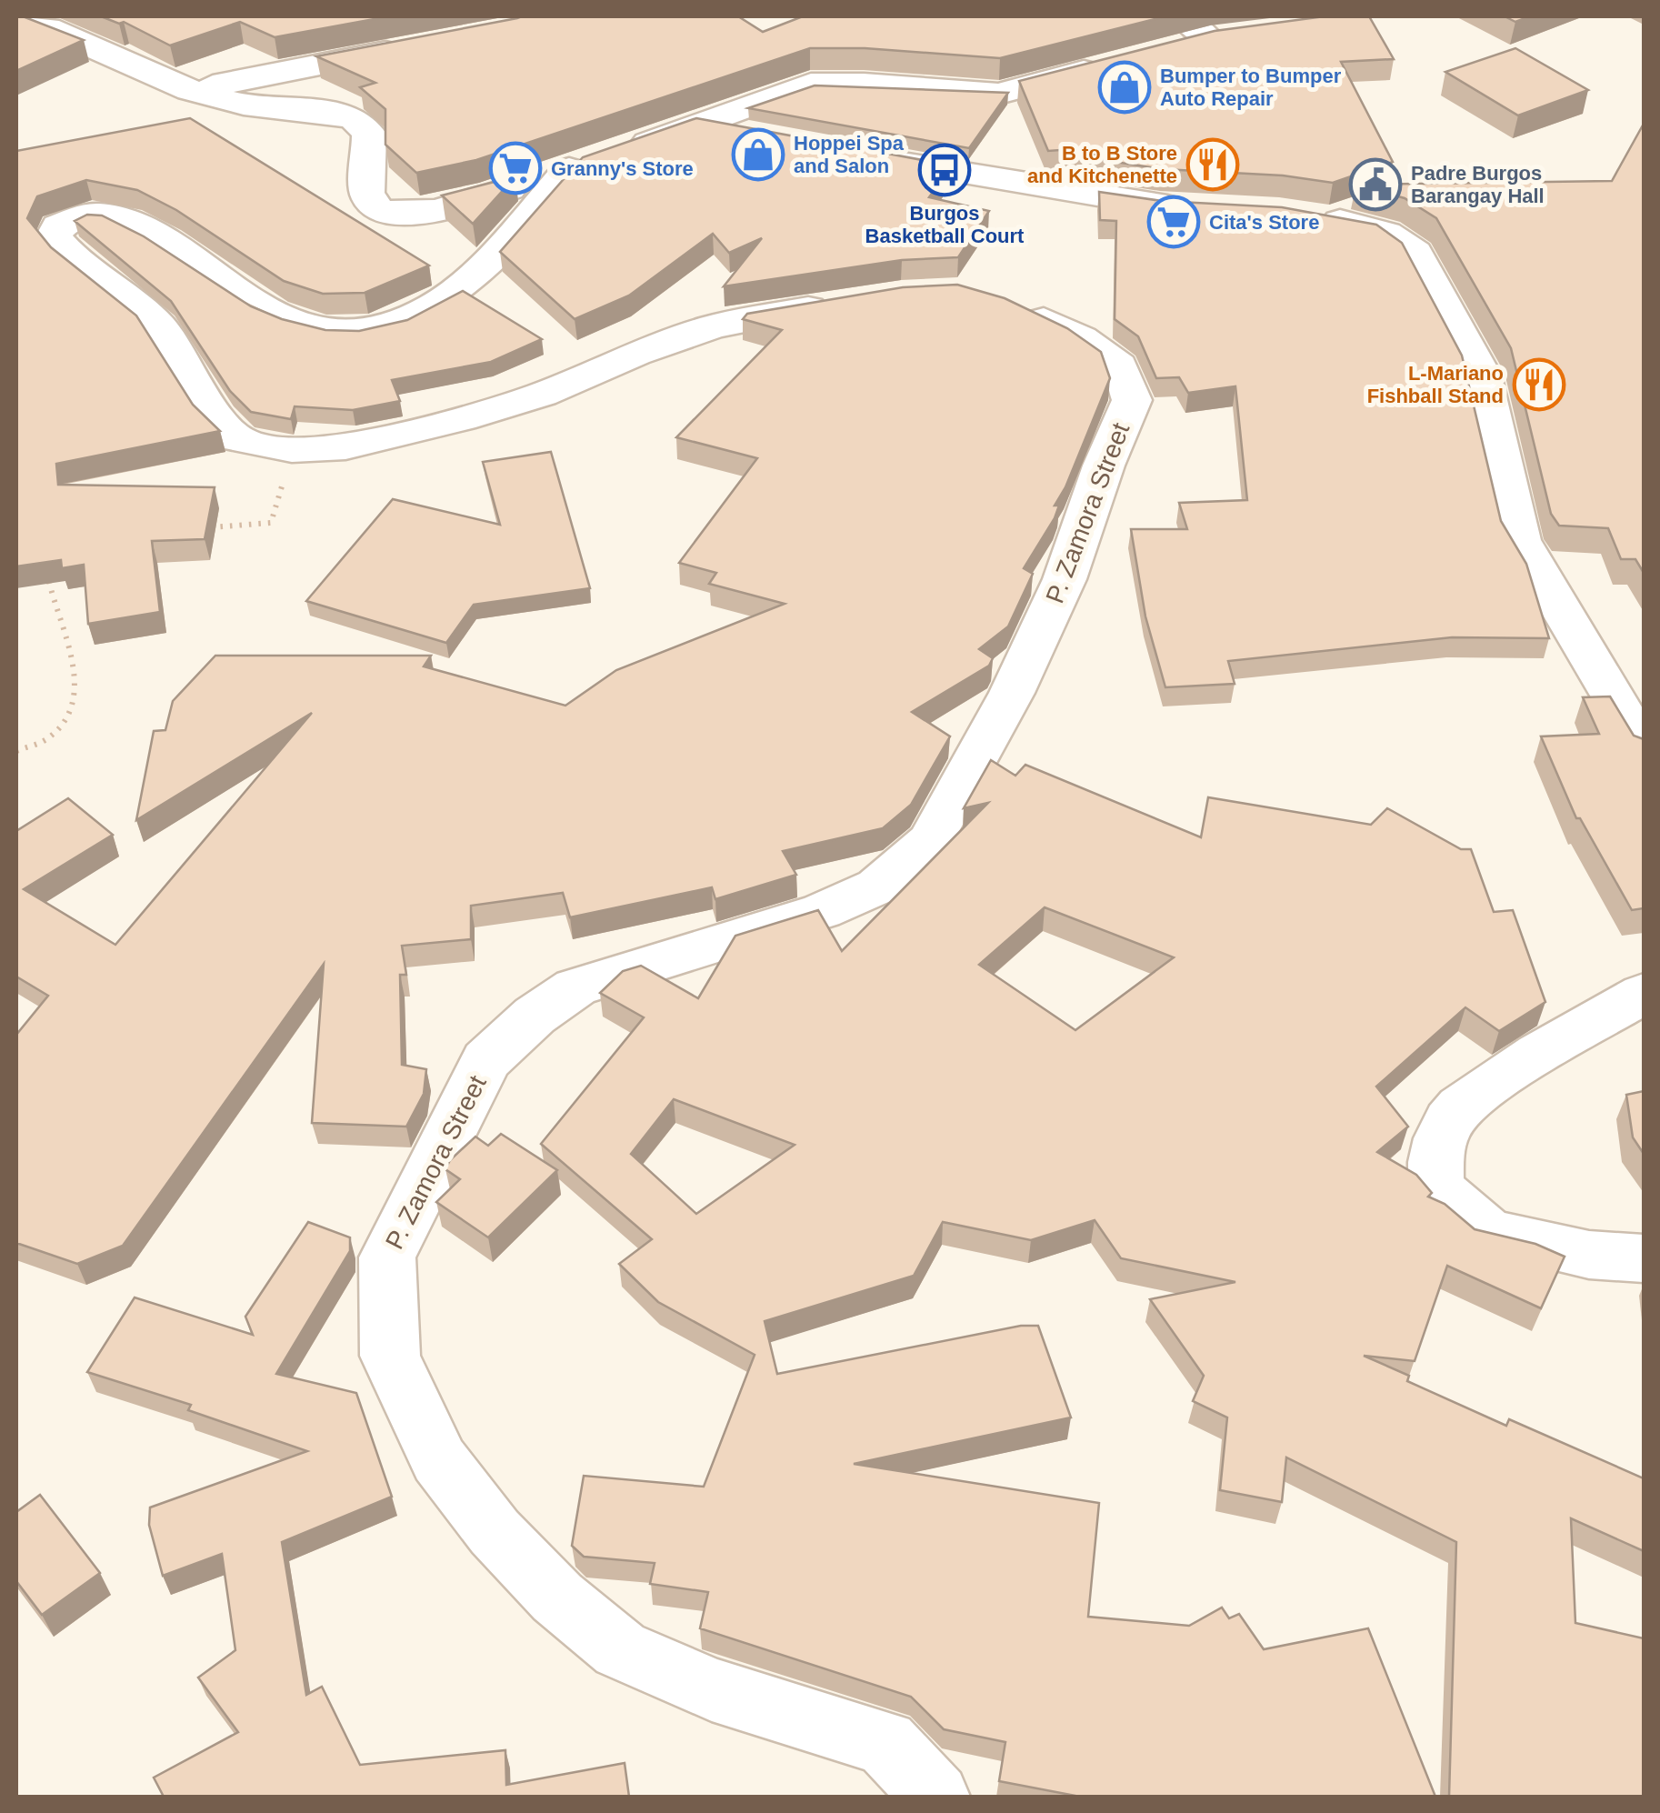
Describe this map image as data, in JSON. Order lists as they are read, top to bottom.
{
  "streets": {
    "street": ["P. Zamora Street"]
  },
  "places": {
    "shop": ["Bumper to Bumper Auto Repair", "Hoppei Spa and Salon"],
    "restaurant": ["B to B Store and Kitchenette", "L-Mariano Fishball Stand"],
    "supermarket": ["Granny's Store", "Cita's Store"],
    "bus stop": ["Burgos Basketball Court"],
    "public building": ["Padre Burgos Barangay Hall"]
  }
}
